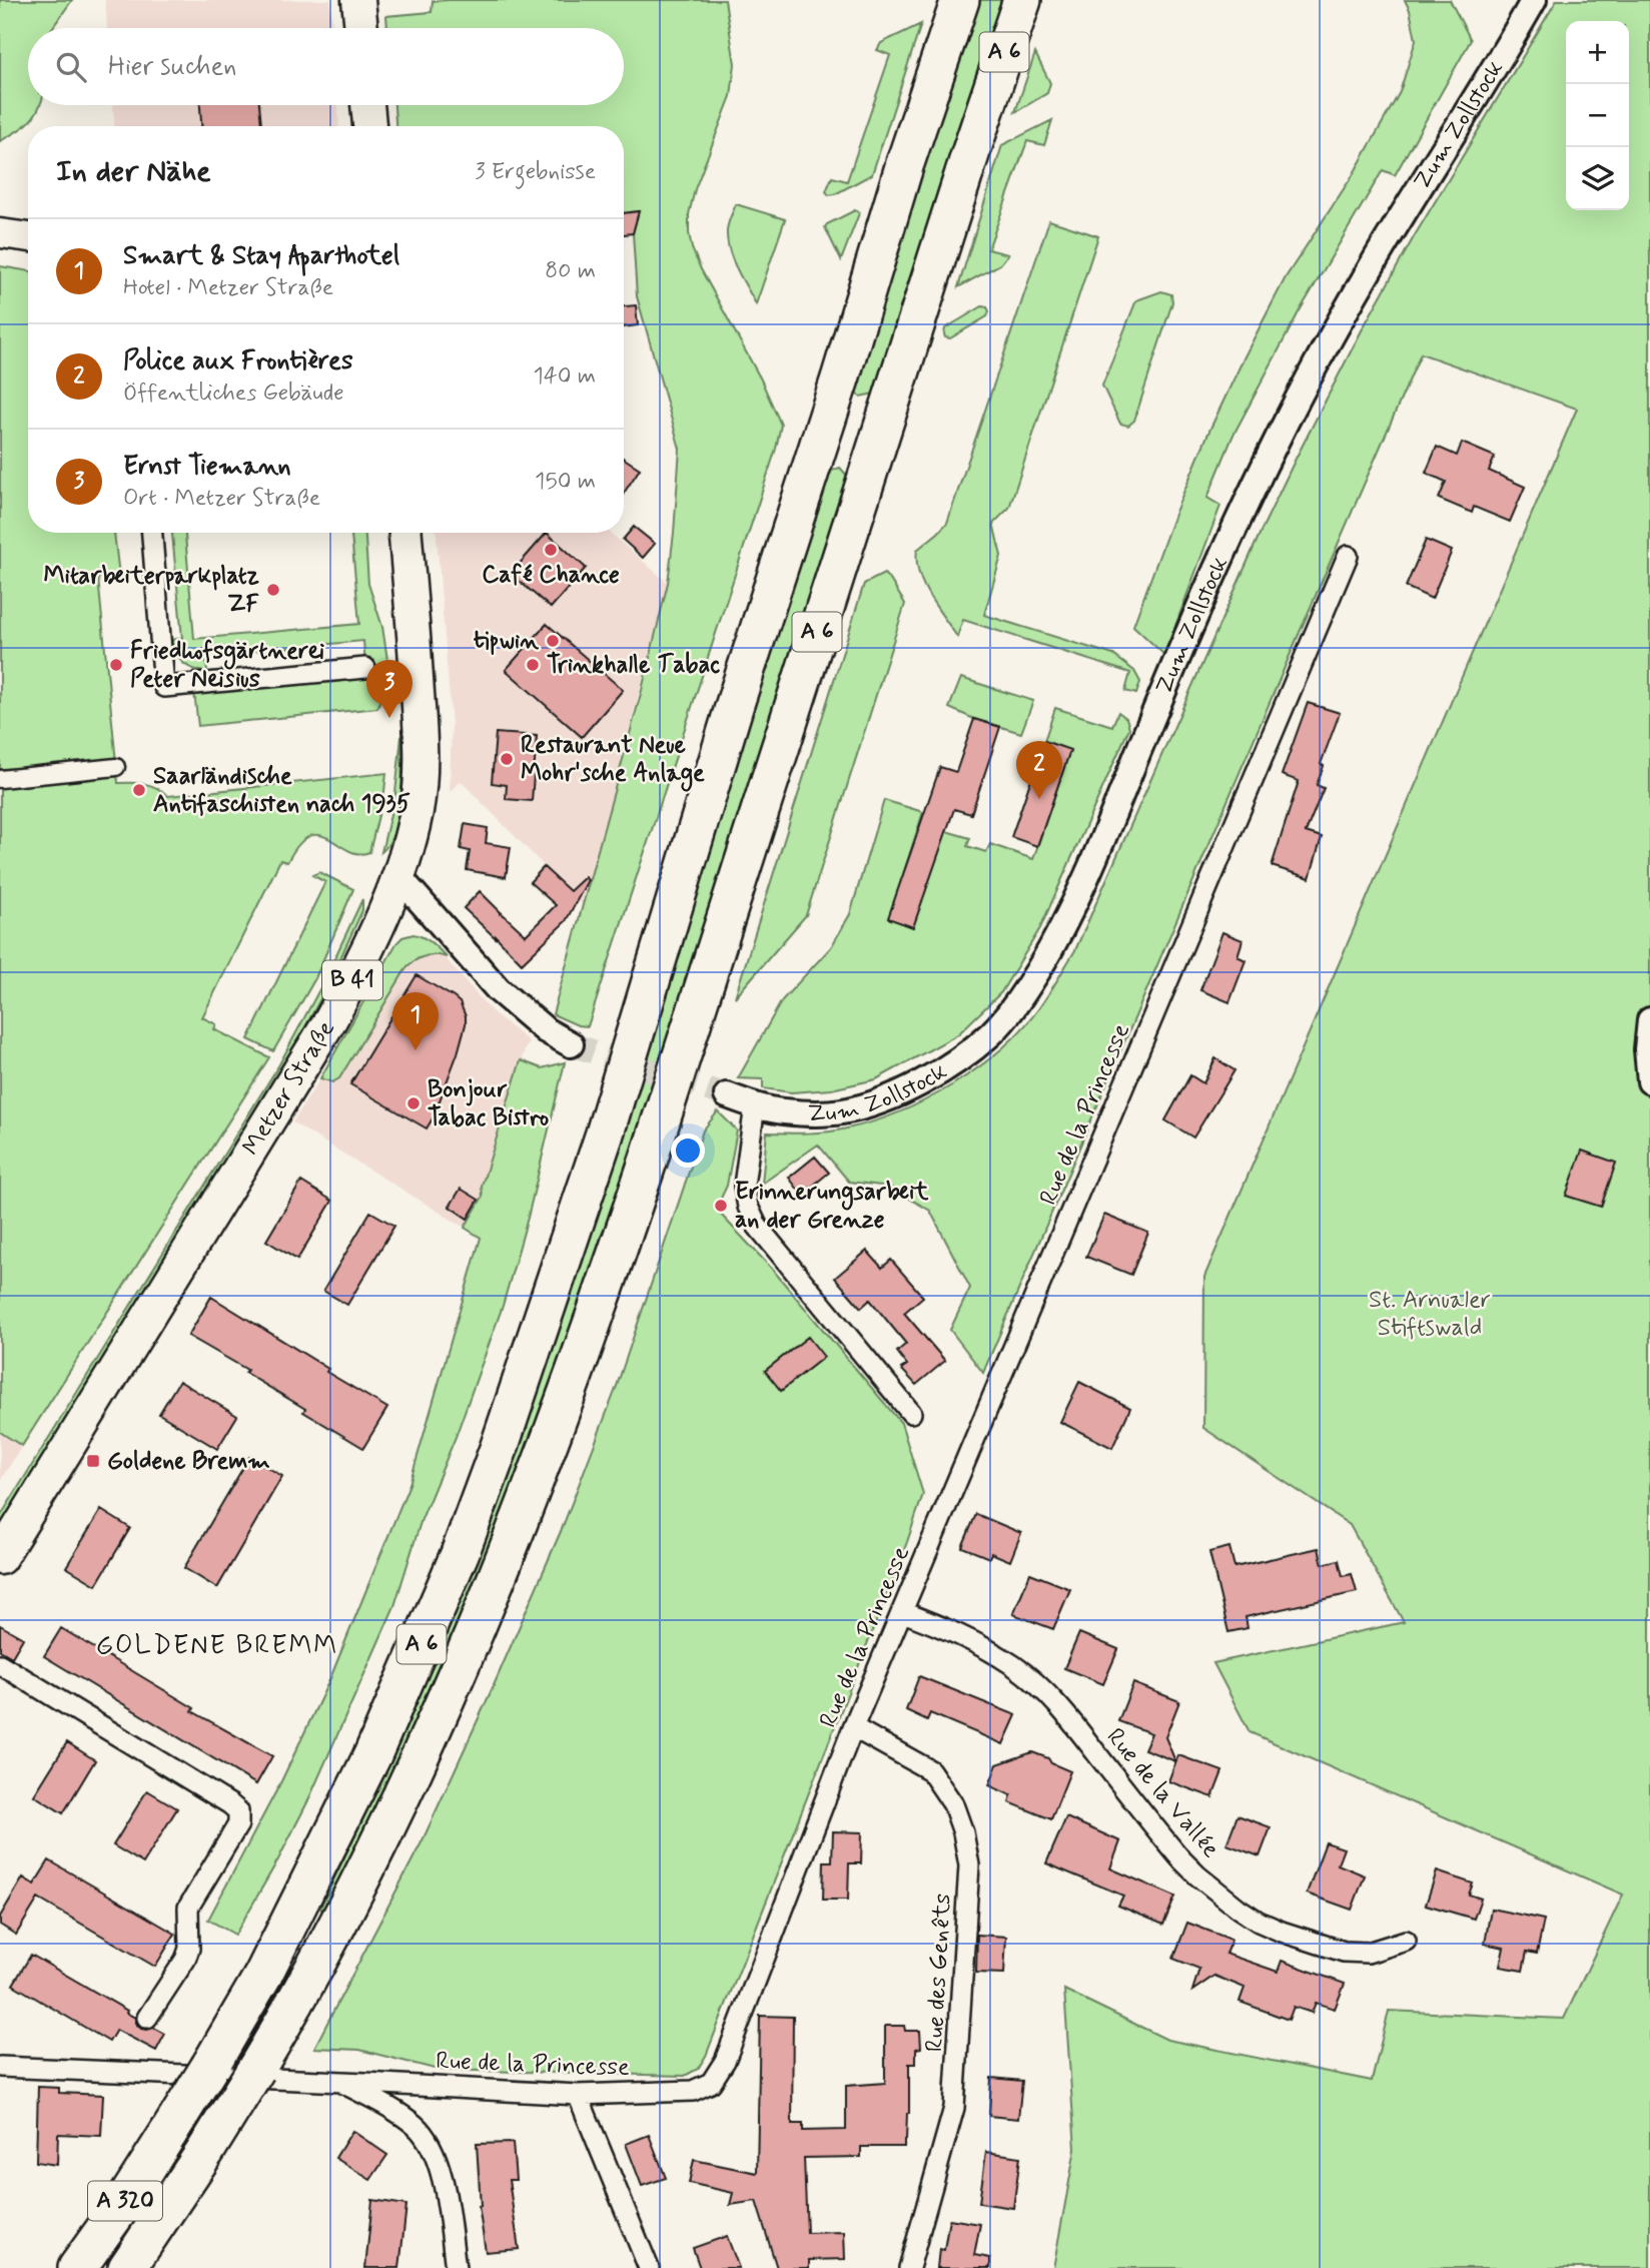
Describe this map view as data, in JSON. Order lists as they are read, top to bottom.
{
  "streets": {
    "highway": ["A 6", "A 320"],
    "main road": ["B 41", "Metzer Straße"],
    "street": [
      "Zum Zollstock",
      "Rue de la Princesse",
      "Rue de la Vallée",
      "Rue des Genêts"
    ]
  },
  "crossings": [
    ["A 6", "A 320"],
    ["Rue de la Princesse", "Rue de la Vallée"],
    ["Rue de la Princesse", "Rue des Genêts"]
  ],
  "districts": ["GOLDENE BREMM"],
  "parks": ["St. Arnualer Stiftswald"],
  "places": {
    "other": [
      "Café Chance",
      "Mitarbeiterparkplatz ZF",
      "tipwin",
      "Friedhofsgärtnerei Peter Neisius",
      "Trinkhalle Tabac",
      "Restaurant Neue Mohr'sche Anlage",
      "Saarländische Antifaschisten nach 1935",
      "Bonjour Tabac Bistro",
      "Erinnerungsarbeit an der Grenze"
    ],
    "transit": ["Goldene Bremm"]
  },
  "page": {
    "map_buttons": ["+", "−"],
    "search": "Hier suchen",
    "heading": ["In der Nähe", "3 Ergebnisse"],
    "list": [
      {
        "mark": "1",
        "name": "Smart & Stay Aparthotel",
        "note": "Hotel · Metzer Straße",
        "value": "80 m"
      },
      {
        "mark": "2",
        "name": "Police aux Frontières",
        "note": "Öffentliches Gebäude",
        "value": "140 m"
      },
      {
        "mark": "3",
        "name": "Ernst Tiemann",
        "note": "Ort · Metzer Straße",
        "value": "150 m"
      }
    ],
    "pins": ["3", "2", "1"]
  }
}
